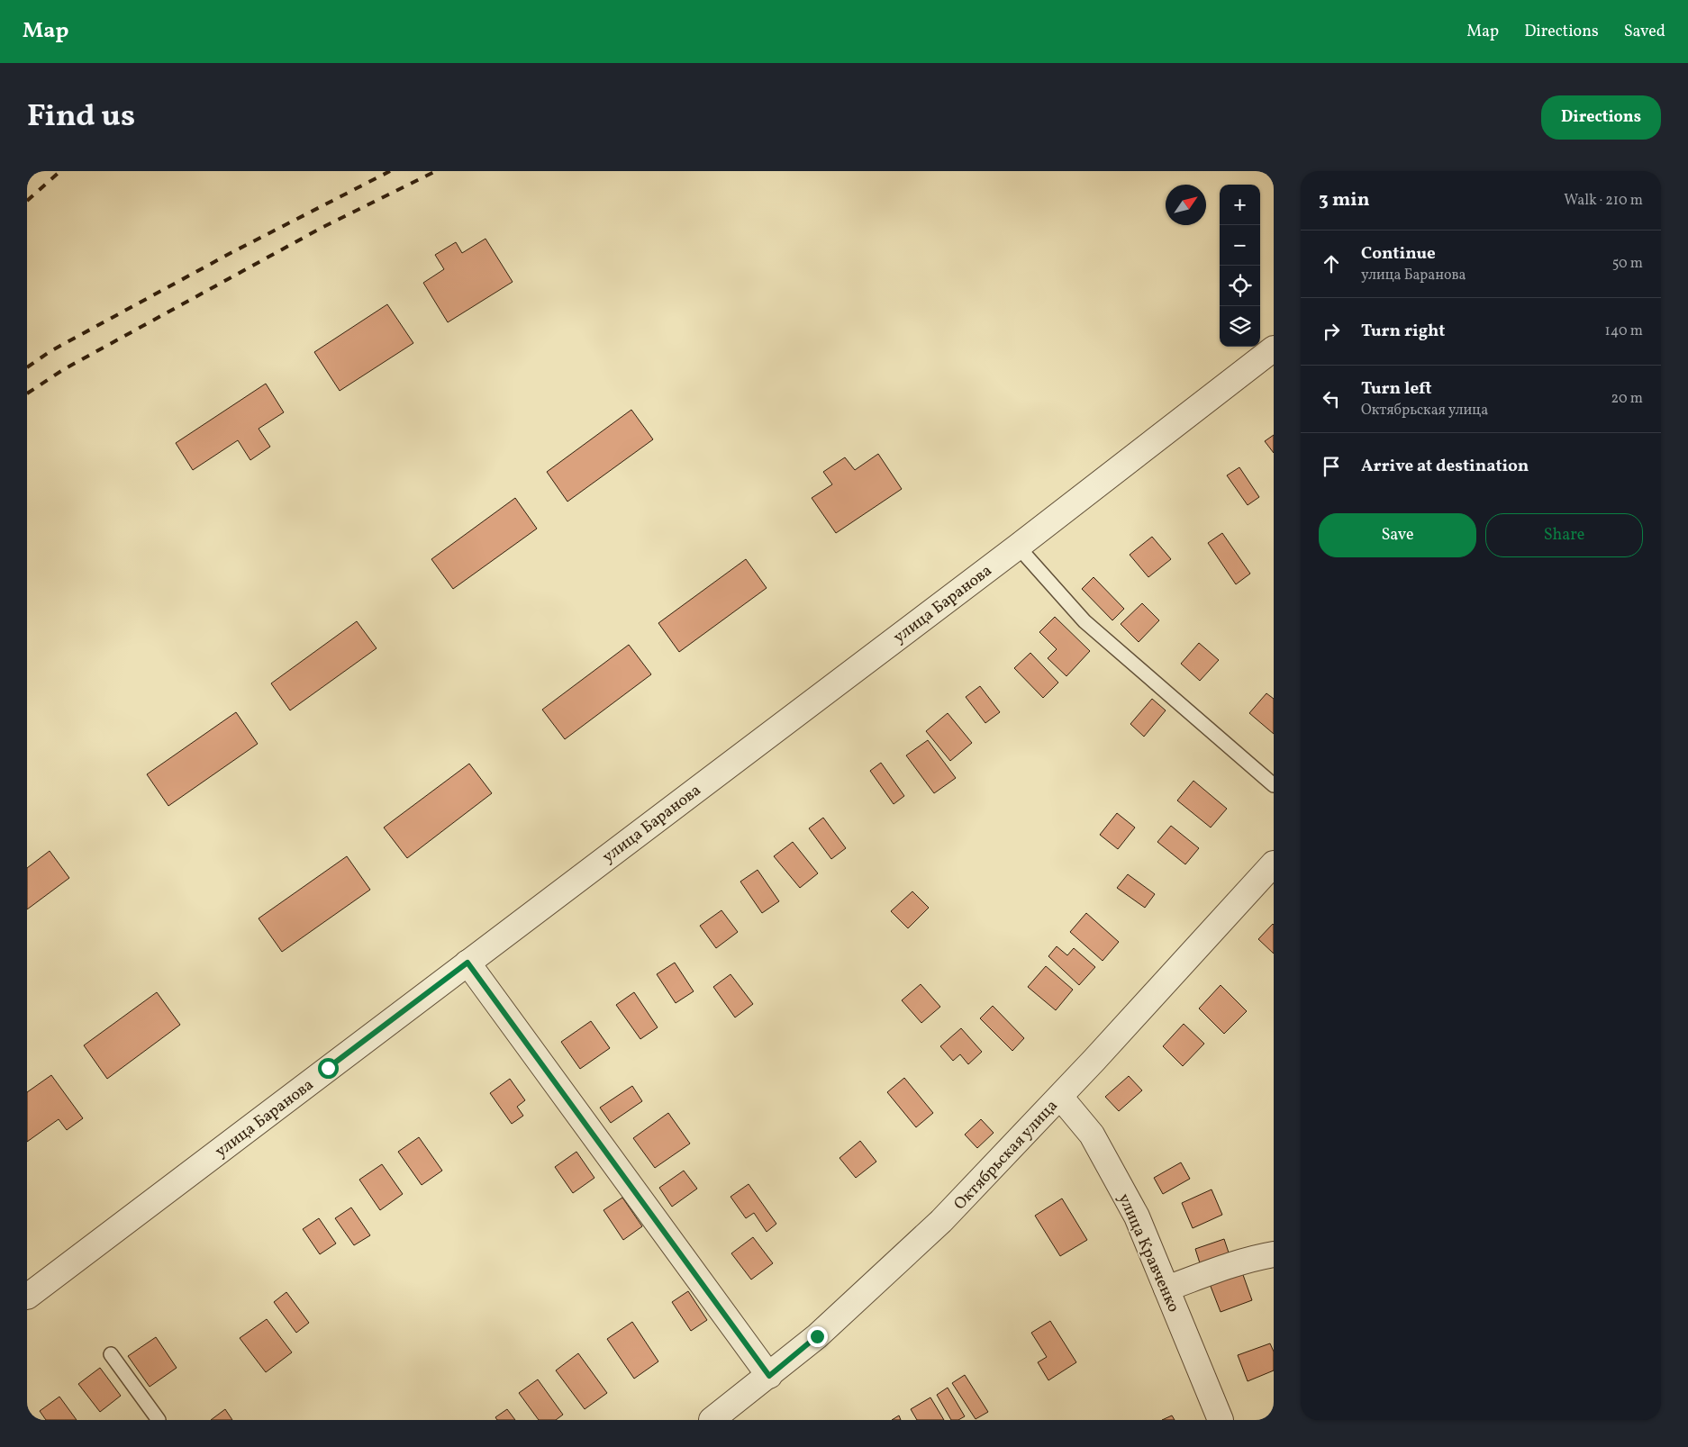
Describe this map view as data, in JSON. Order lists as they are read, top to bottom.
{
  "streets": {
    "street": ["улица Баранова", "Октябрьская улица", "улица Кравченко"]
  },
  "crossings": [
    ["Октябрьская улица", "улица Кравченко"]
  ],
  "north": "top right",
  "page": {
    "header": "Map",
    "nav": ["Map", "Directions", "Saved"],
    "title": "Find us",
    "buttons": [
      "Directions",
      ["Save", "Share"]
    ],
    "heading": ["3 min", "Walk · 210 m"],
    "map_buttons": ["+", "−"],
    "list": [
      ["Continue", "улица Баранова", "50 m"],
      ["Turn right", "140 m"],
      ["Turn left", "Октябрьская улица", "20 m"],
      "Arrive at destination"
    ]
  }
}
